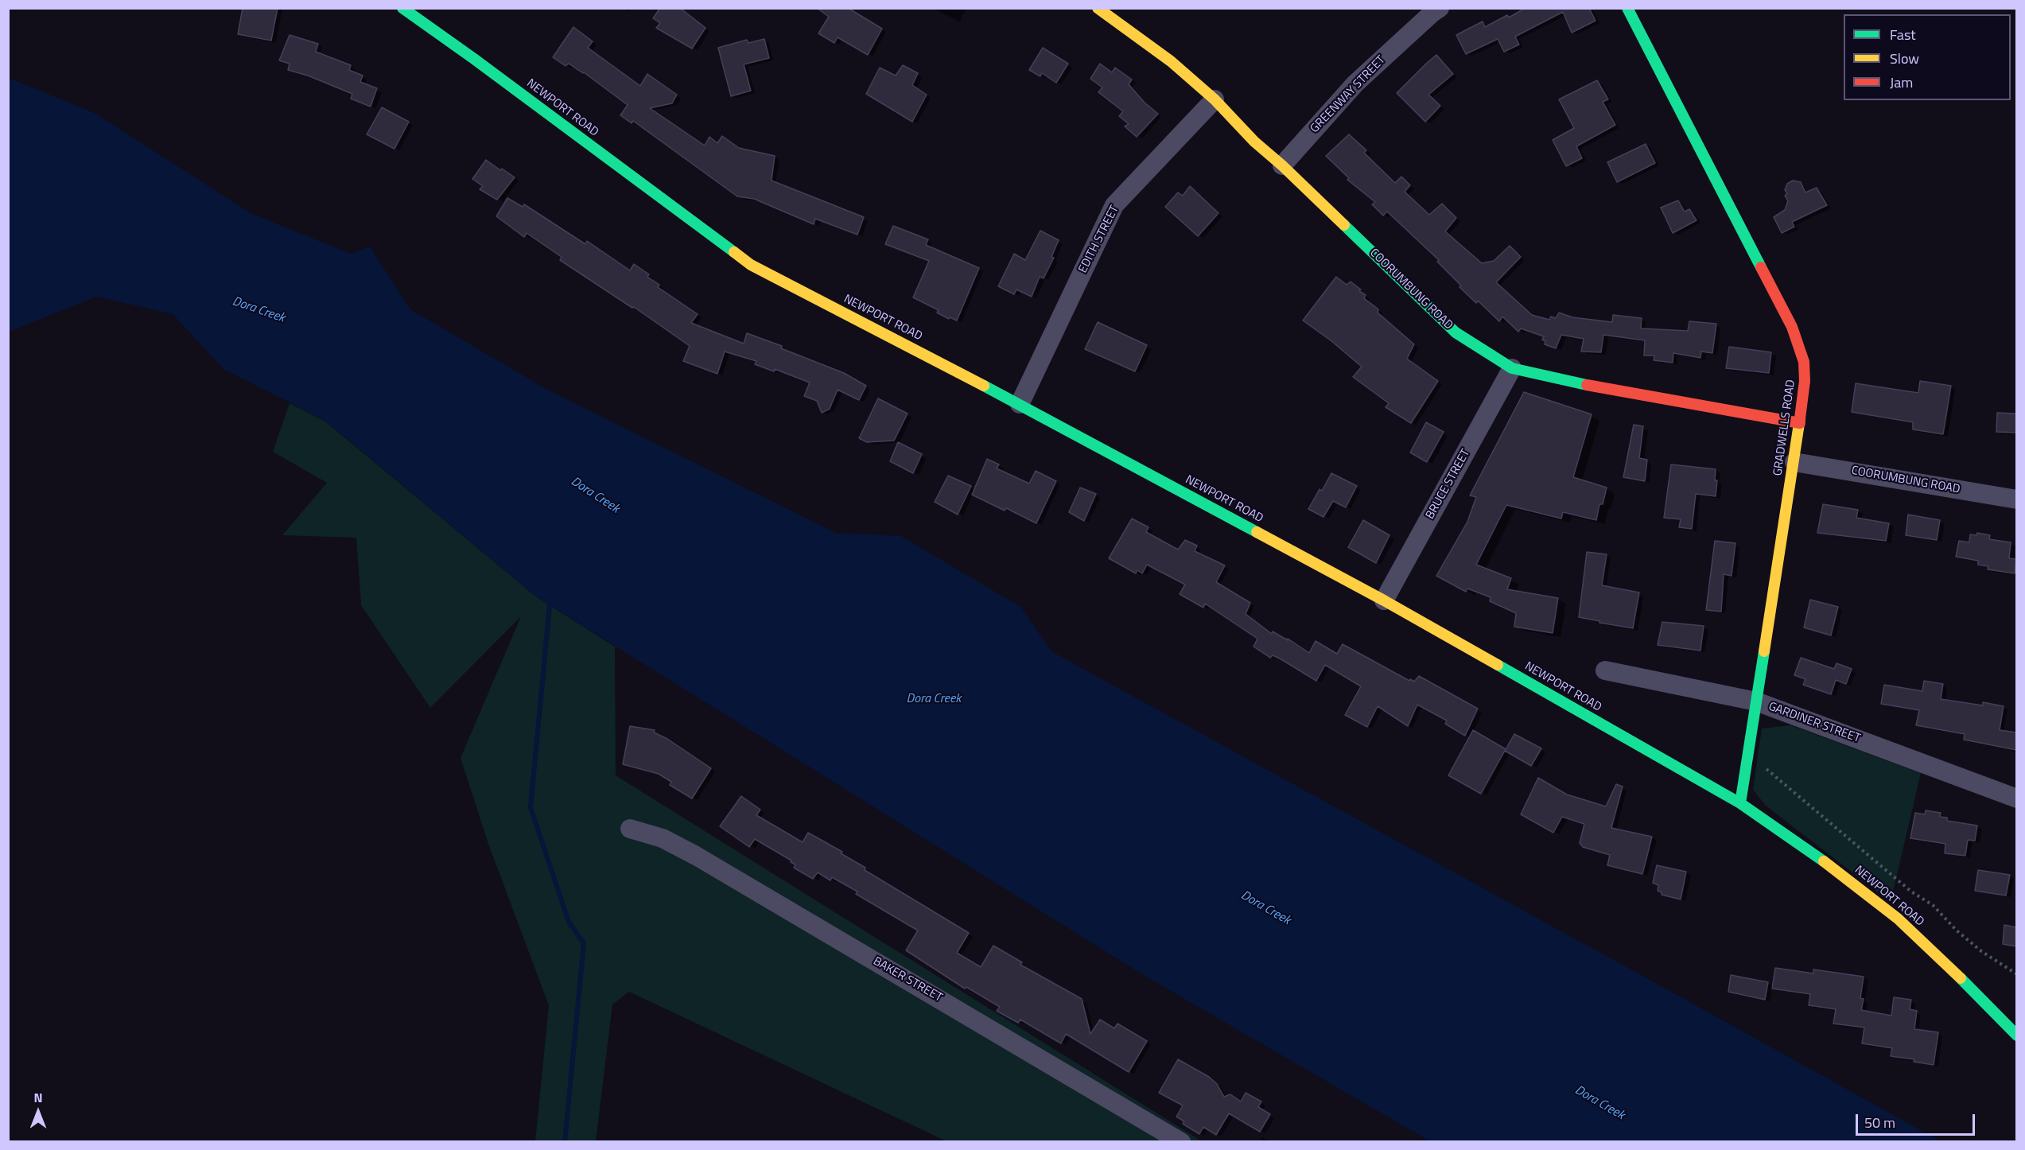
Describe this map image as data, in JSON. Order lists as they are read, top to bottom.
{
  "streets": {
    "street": [
      "GREENWAY STREET",
      "NEWPORT ROAD",
      "EDITH STREET",
      "COORUMBUNG ROAD",
      "GRADWELLS ROAD",
      "BRUCE STREET",
      "GARDINER STREET",
      "BAKER STREET"
    ]
  },
  "crossings": [
    ["GREENWAY STREET", "COORUMBUNG ROAD"],
    ["NEWPORT ROAD", "EDITH STREET"],
    ["NEWPORT ROAD", "GRADWELLS ROAD"],
    ["NEWPORT ROAD", "BRUCE STREET"],
    ["EDITH STREET", "COORUMBUNG ROAD"],
    ["COORUMBUNG ROAD", "GRADWELLS ROAD"],
    ["COORUMBUNG ROAD", "BRUCE STREET"],
    ["GRADWELLS ROAD", "GARDINER STREET"]
  ],
  "water": ["Dora Creek"],
  "legend": ["Fast", "Slow", "Jam"],
  "scale_bar": "50 m",
  "north": "top"
}
